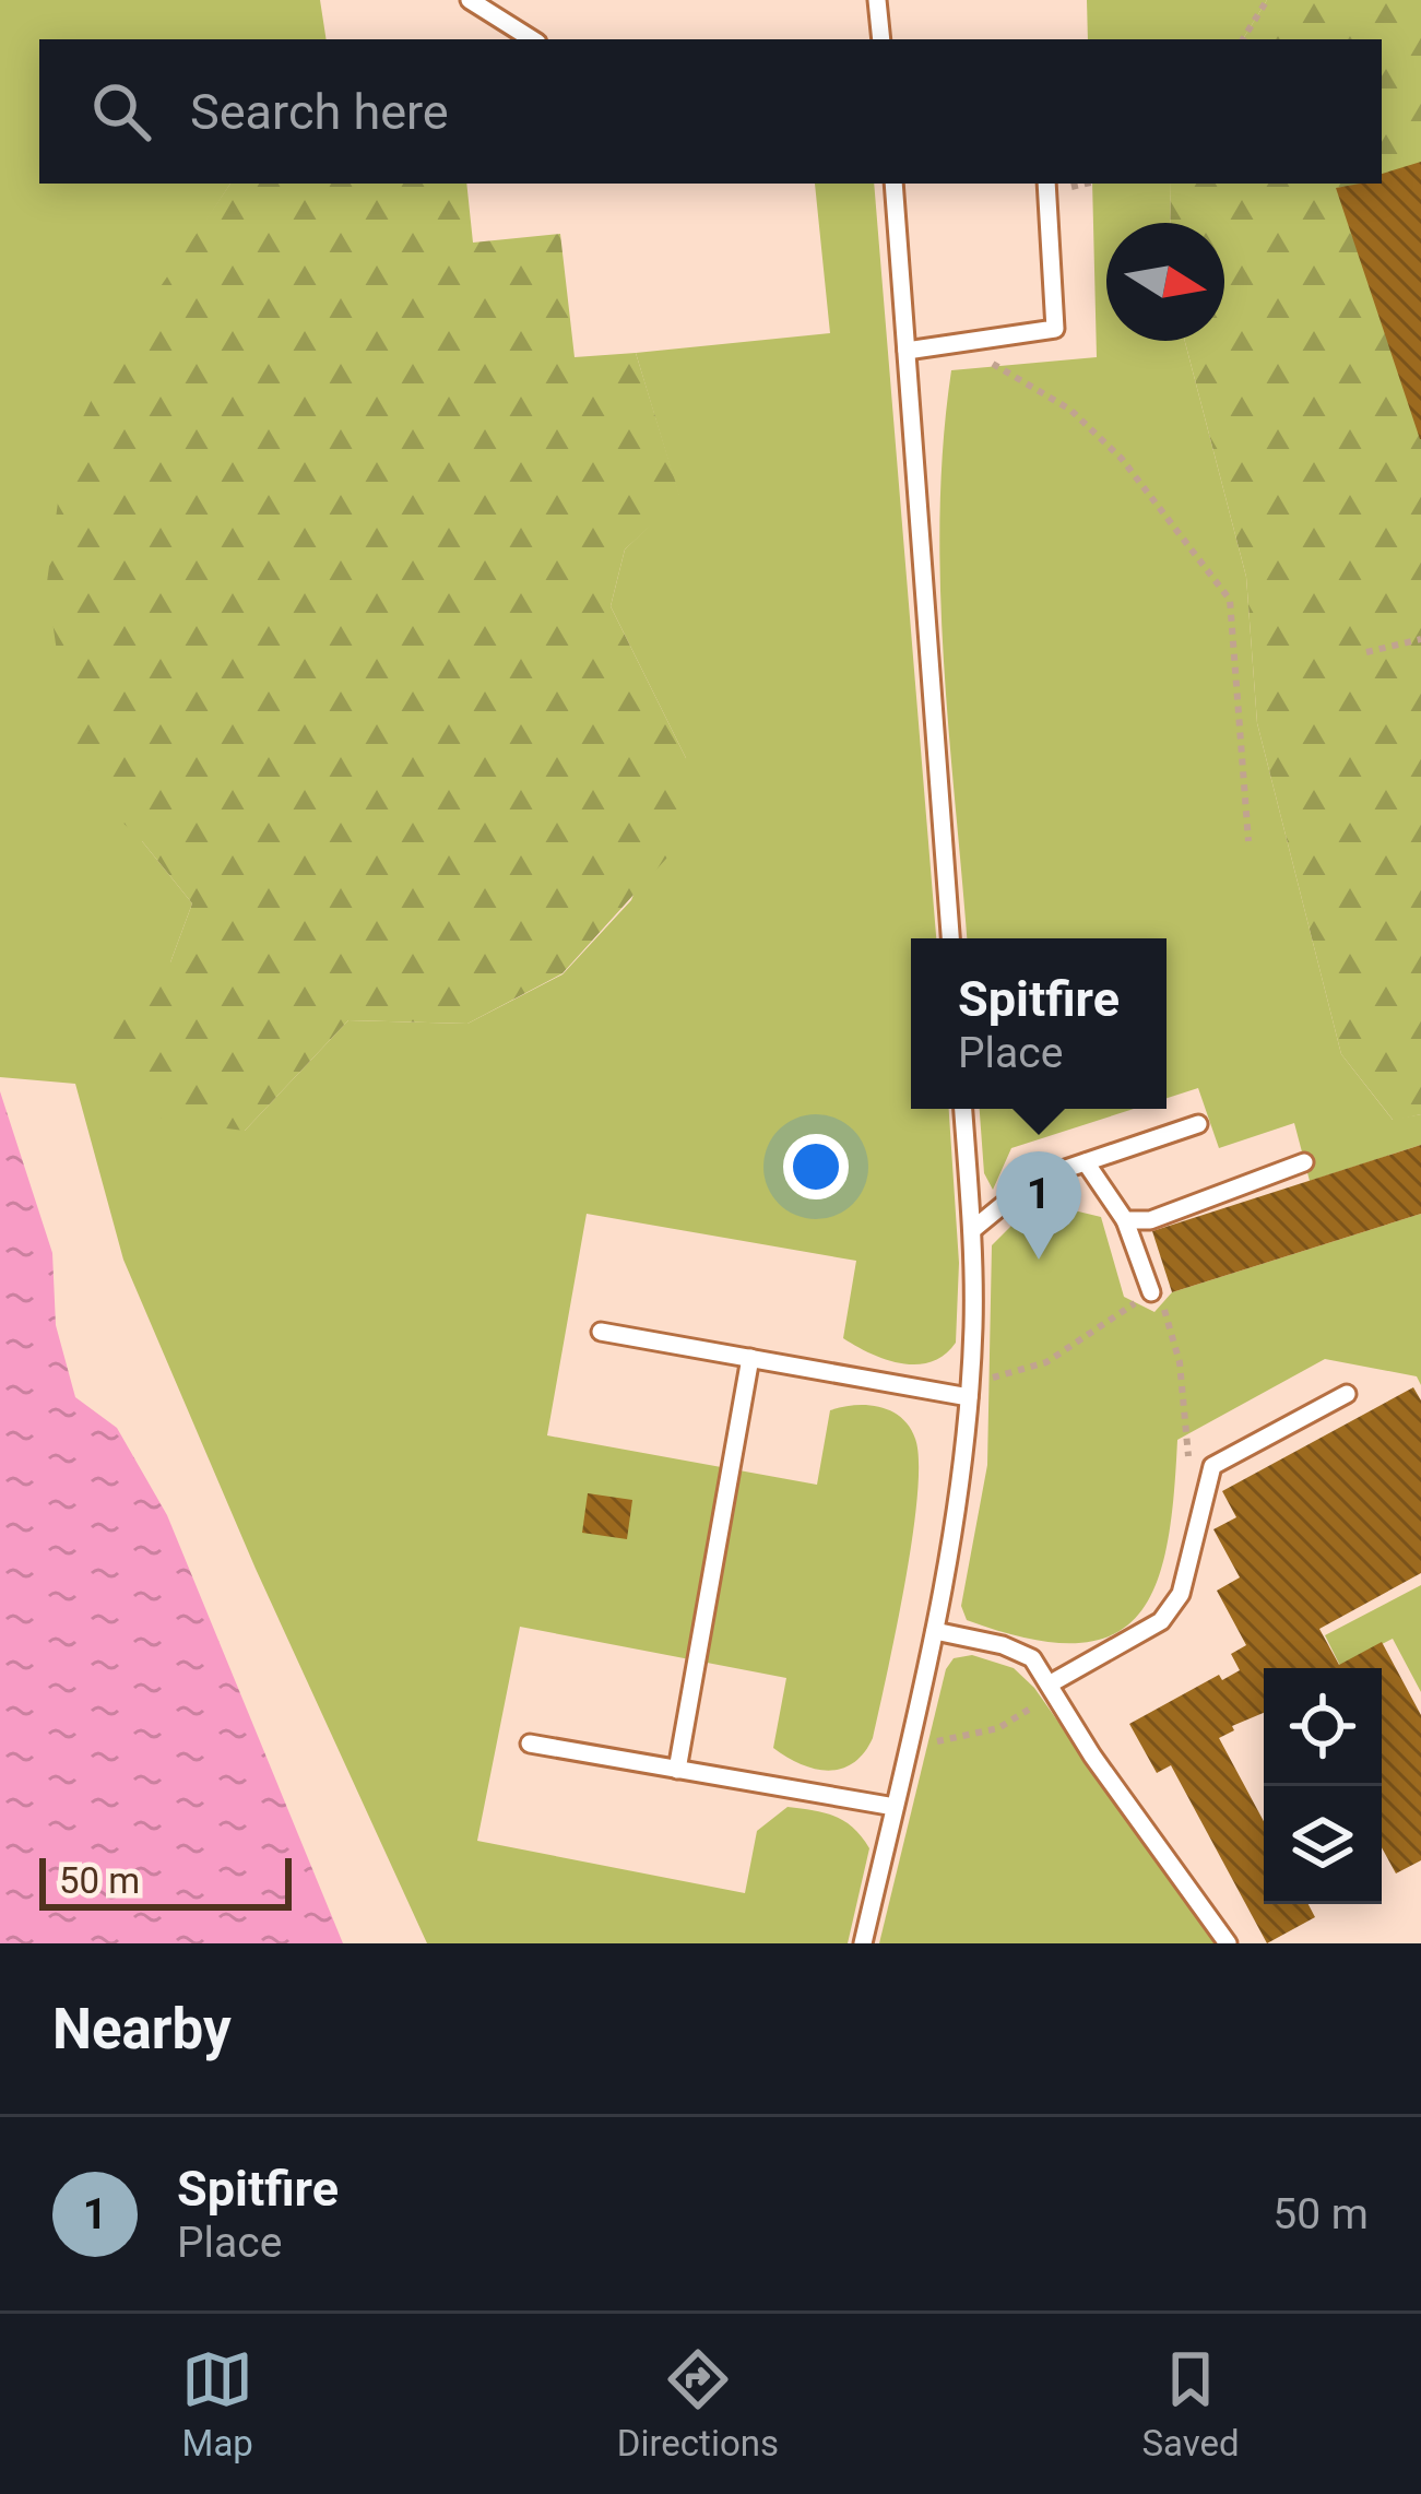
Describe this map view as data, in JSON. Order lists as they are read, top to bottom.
{
  "scale_bar": "50 m",
  "north": "right",
  "page": {
    "search": "Search here",
    "popup": ["Spitfire", "Place"],
    "pins": "1",
    "scale": "50 m",
    "heading": "Nearby",
    "list": [
      {
        "mark": "1",
        "name": "Spitfire",
        "note": "Place",
        "value": "50 m"
      }
    ],
    "nav": ["Map", "Directions", "Saved"]
  }
}
